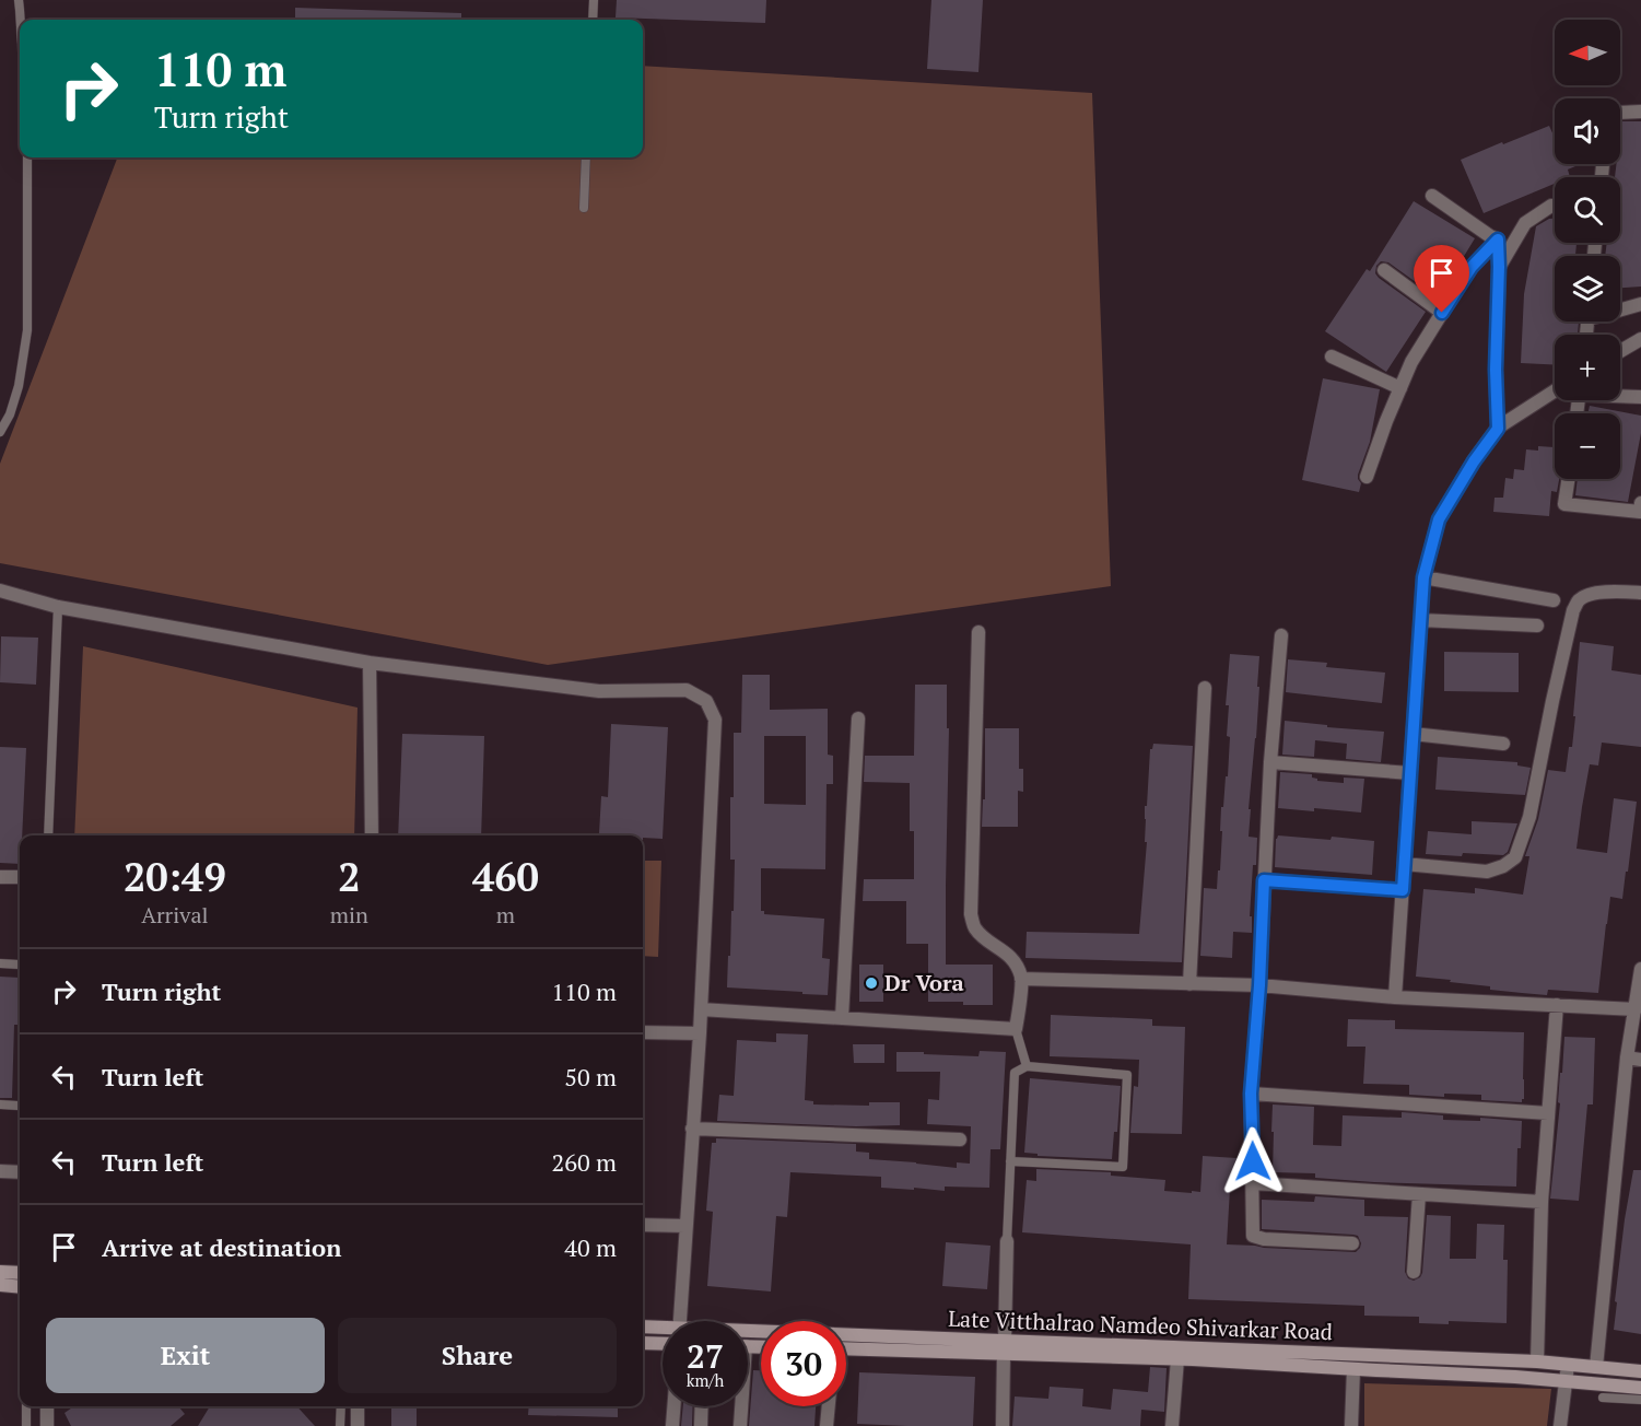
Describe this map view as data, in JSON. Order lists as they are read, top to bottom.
{
  "streets": {
    "main road": ["Late Vitthalrao Namdeo Shivarkar Road"]
  },
  "places": ["Dr Vora"],
  "north": "left",
  "page": {
    "map_buttons": ["+", "−"],
    "turn": ["110 m", "Turn right"],
    "eta": [
      "20:49",
      "Arrival",
      "2",
      "min",
      "460",
      "m"
    ],
    "list": [
      {
        "name": "Turn right",
        "value": "110 m"
      },
      {
        "name": "Turn left",
        "value": "50 m"
      },
      {
        "name": "Turn left",
        "value": "260 m"
      },
      {
        "name": "Arrive at destination",
        "value": "40 m"
      }
    ],
    "buttons": ["Exit", "Share"],
    "speed": "27 km/h",
    "limit": "30"
  }
}
